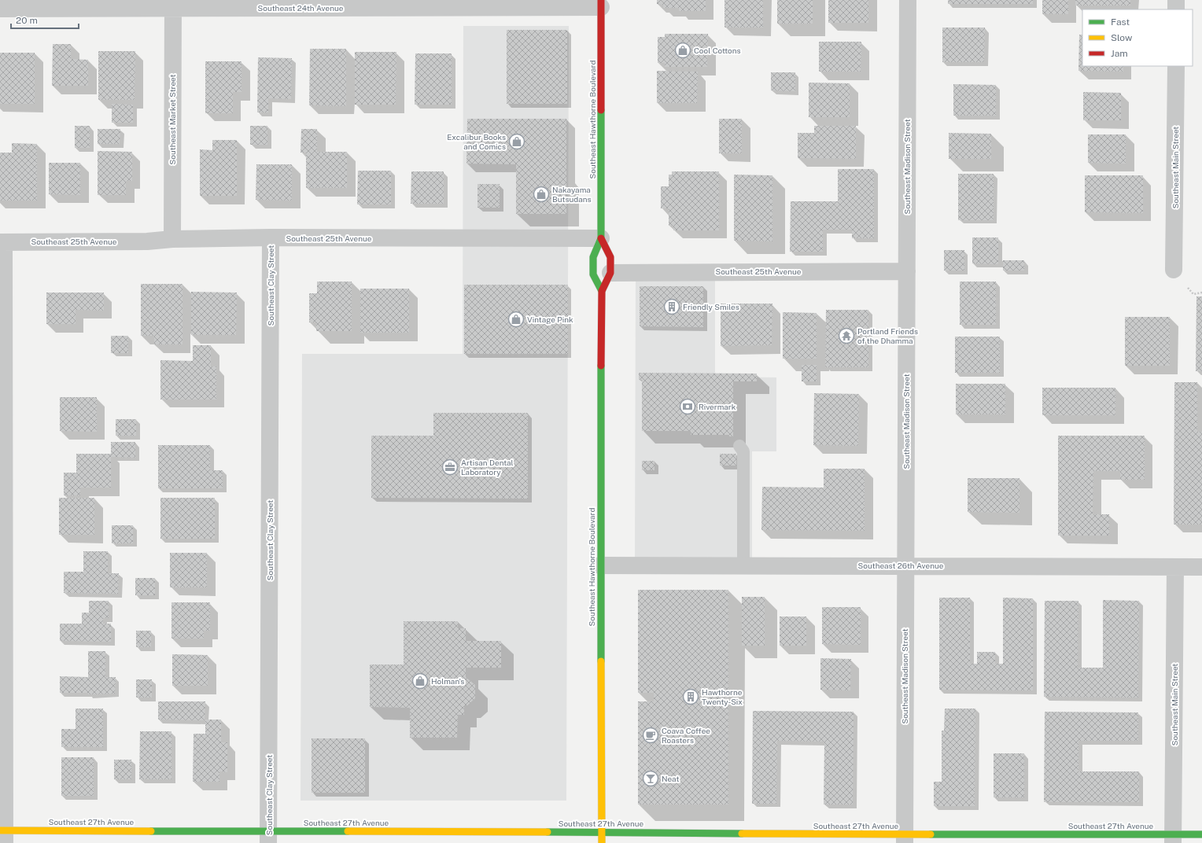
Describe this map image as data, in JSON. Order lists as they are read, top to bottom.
{
  "streets": {
    "street": [
      "Southeast 24th Avenue",
      "Southeast Market Street",
      "Southeast Hawthorne Boulevard",
      "Southeast Madison Street",
      "Southeast Main Street",
      "Southeast 25th Avenue",
      "Southeast Clay Street",
      "Southeast 26th Avenue",
      "Southeast 27th Avenue"
    ]
  },
  "crossings": [
    ["Southeast 24th Avenue", "Southeast Market Street"],
    ["Southeast 24th Avenue", "Southeast Hawthorne Boulevard"],
    ["Southeast Market Street", "Southeast 25th Avenue"],
    ["Southeast Hawthorne Boulevard", "Southeast 25th Avenue"],
    ["Southeast Hawthorne Boulevard", "Southeast 26th Avenue"],
    ["Southeast Hawthorne Boulevard", "Southeast 27th Avenue"],
    ["Southeast Madison Street", "Southeast 25th Avenue"],
    ["Southeast Madison Street", "Southeast 26th Avenue"],
    ["Southeast Madison Street", "Southeast 27th Avenue"],
    ["Southeast Main Street", "Southeast 26th Avenue"],
    ["Southeast Main Street", "Southeast 27th Avenue"],
    ["Southeast 25th Avenue", "Southeast Clay Street"],
    ["Southeast Clay Street", "Southeast 27th Avenue"]
  ],
  "places": {
    "shop": [
      "Cool Cottons",
      "Excalibur Books and Comics",
      "Nakayama Butsudans",
      "Vintage Pink",
      "Holman's"
    ],
    "building": ["Friendly Smiles", "Hawthorne Twenty-Six"],
    "temple": ["Portland Friends of the Dhamma"],
    "bank": ["Rivermark"],
    "office": ["Artisan Dental Laboratory"],
    "cafe": ["Coava Coffee Roasters"],
    "bar": ["Neat"]
  },
  "legend": ["Fast", "Slow", "Jam"],
  "scale_bar": "20 m"
}
